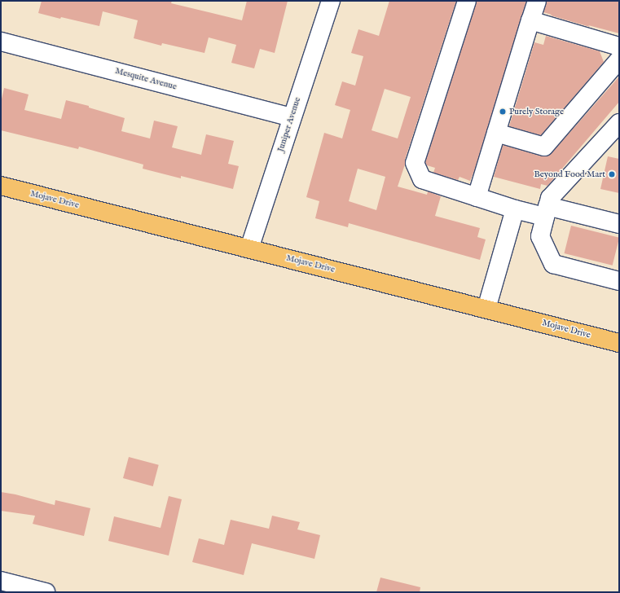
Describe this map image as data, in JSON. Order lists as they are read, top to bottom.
{
  "streets": {
    "main road": ["Mojave Drive"],
    "street": ["Mesquite Avenue", "Juniper Avenue"]
  },
  "crossings": [
    ["Mesquite Avenue", "Juniper Avenue"],
    ["Juniper Avenue", "Mojave Drive"]
  ],
  "places": ["Purely Storage", "Beyond Food Mart"]
}
